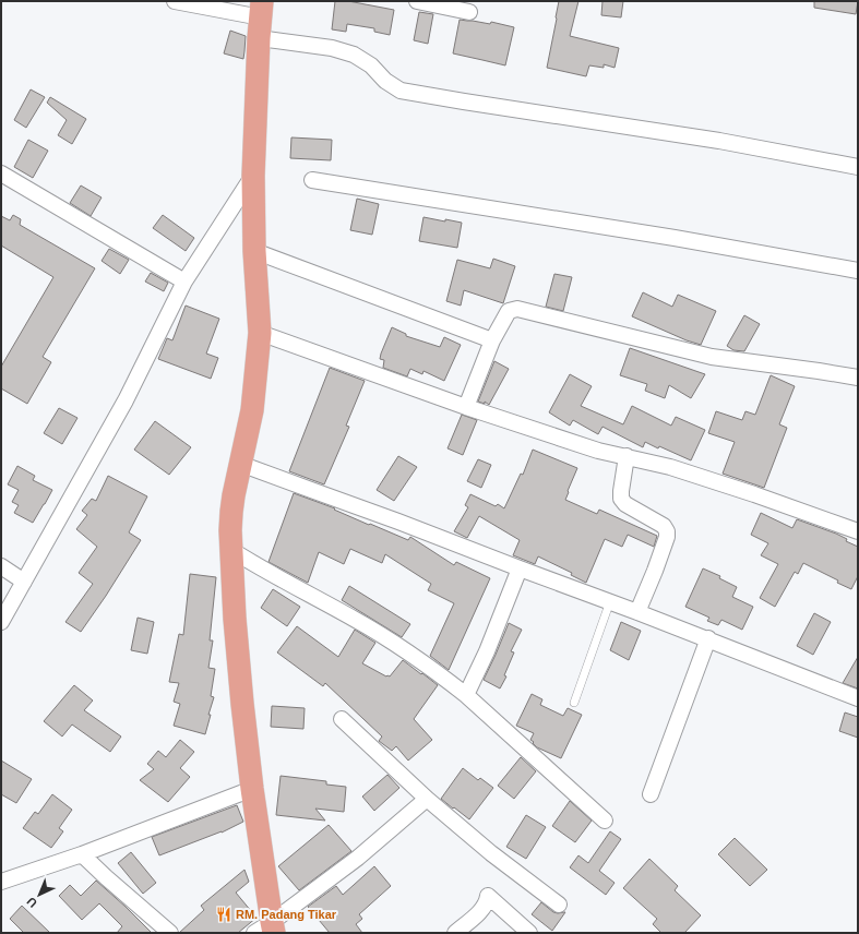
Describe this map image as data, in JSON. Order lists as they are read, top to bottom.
{
  "places": {
    "restaurant": ["RM. Padang Tikar"]
  },
  "north": "bottom left"
}
